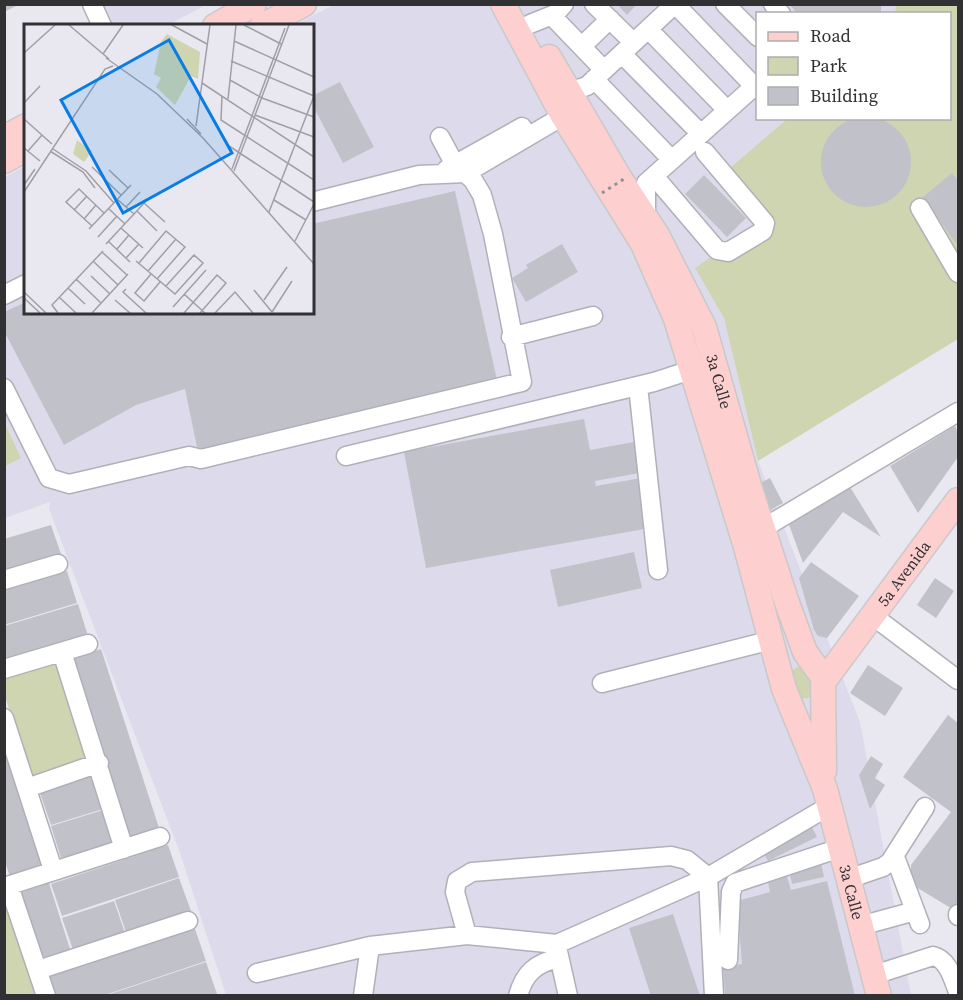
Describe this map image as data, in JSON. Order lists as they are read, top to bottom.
{
  "streets": {
    "main road": ["3a Calle", "5a Avenida"]
  },
  "crossings": [
    ["3a Calle", "5a Avenida"]
  ],
  "legend": ["Road", "Park", "Building"]
}
